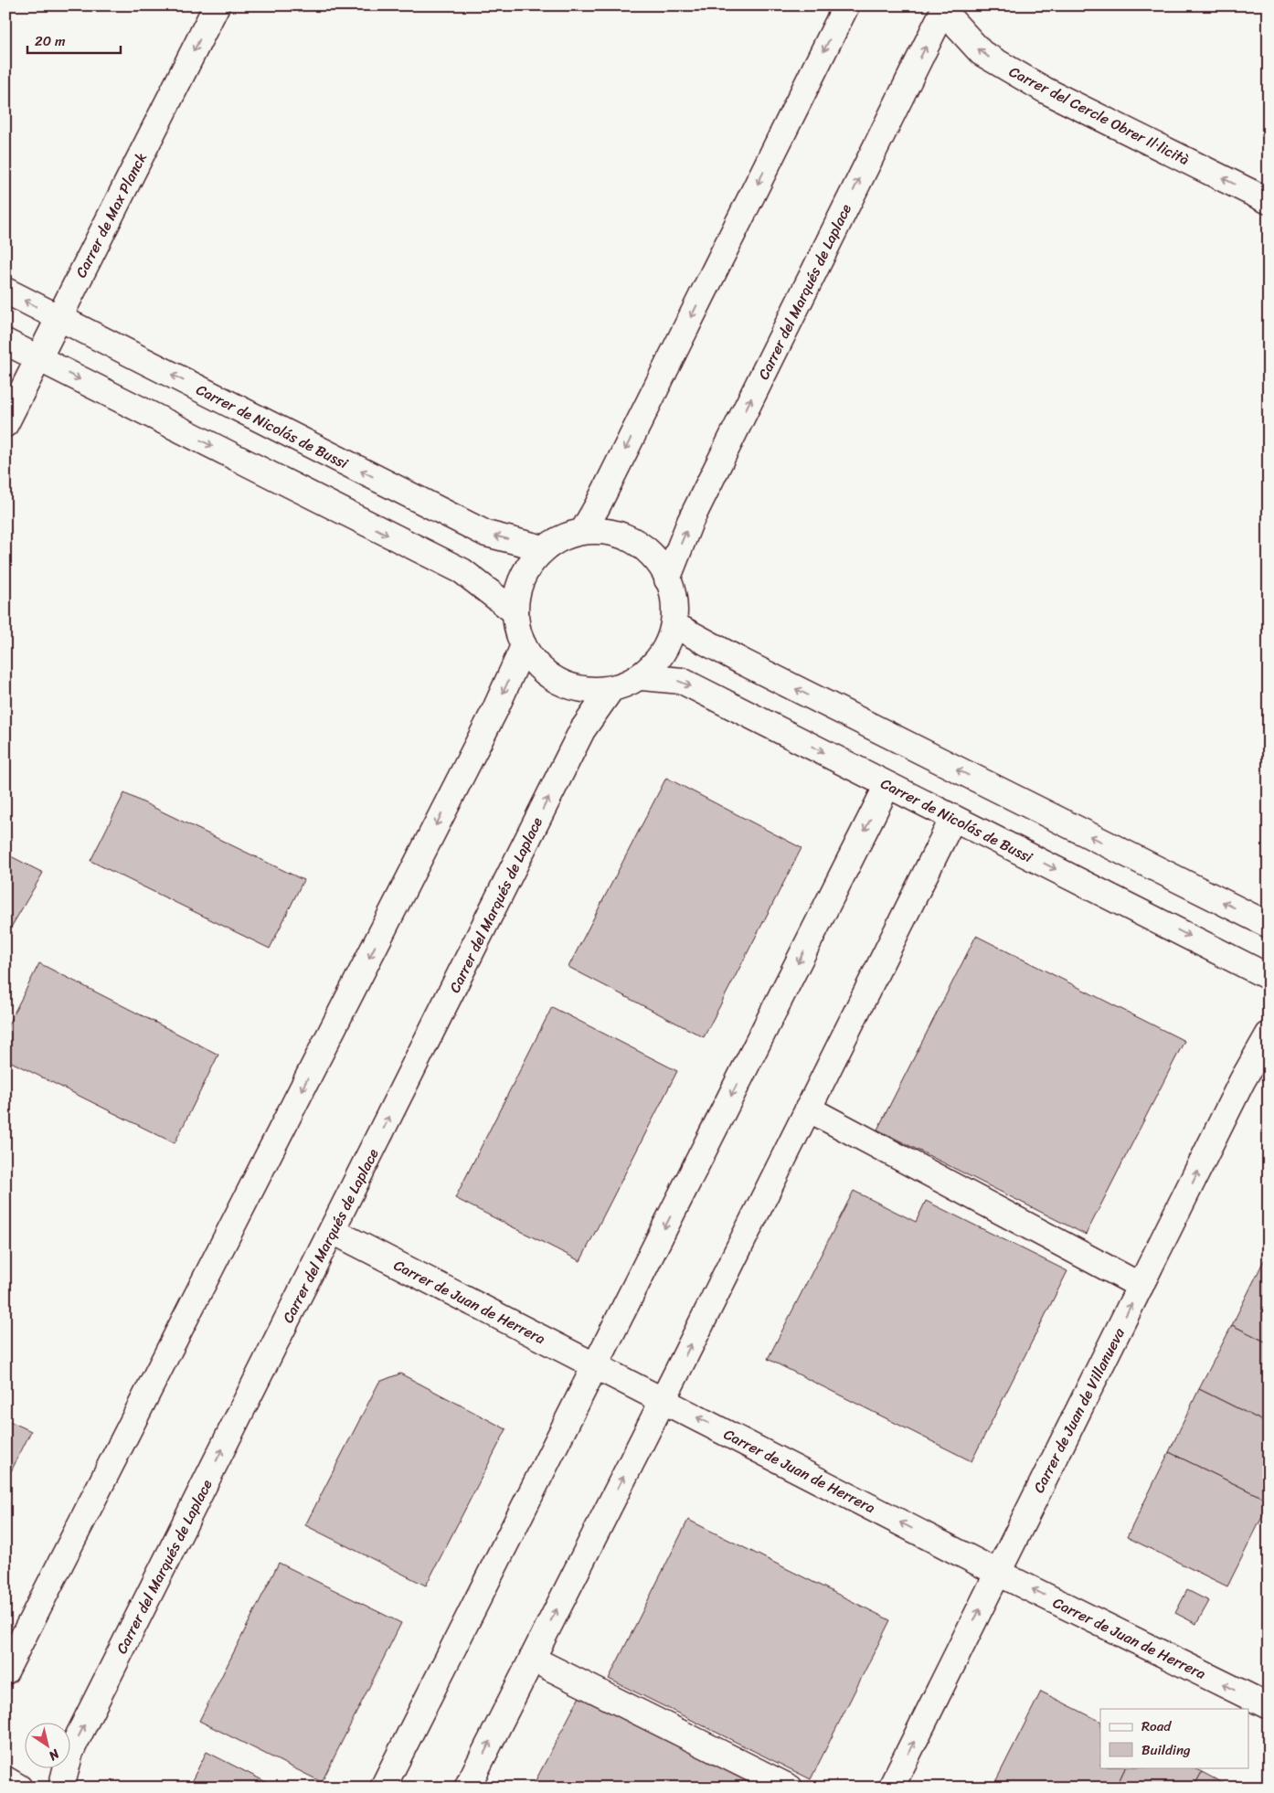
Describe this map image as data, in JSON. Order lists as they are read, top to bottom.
{
  "streets": {
    "street": [
      "Carrer del Cercle Obrer Il·licità",
      "Carrer de Max Planck",
      "Carrer del Marqués de Laplace",
      "Carrer de Nicolás de Bussi",
      "Carrer de Juan de Herrera",
      "Carrer de Juan de Villanueva"
    ]
  },
  "crossings": [
    ["Carrer del Cercle Obrer Il·licità", "Carrer del Marqués de Laplace"],
    ["Carrer de Max Planck", "Carrer de Nicolás de Bussi"],
    ["Carrer del Marqués de Laplace", "Carrer de Nicolás de Bussi"],
    ["Carrer del Marqués de Laplace", "Carrer de Juan de Herrera"],
    ["Carrer de Juan de Herrera", "Carrer de Juan de Villanueva"]
  ],
  "one_way": [
    "Carrer del Cercle Obrer Il·licità",
    "Carrer de Max Planck",
    "Carrer de Juan de Herrera",
    "Carrer de Juan de Villanueva"
  ],
  "legend": ["Road", "Building"],
  "scale_bar": "20 m",
  "north": "bottom right"
}
